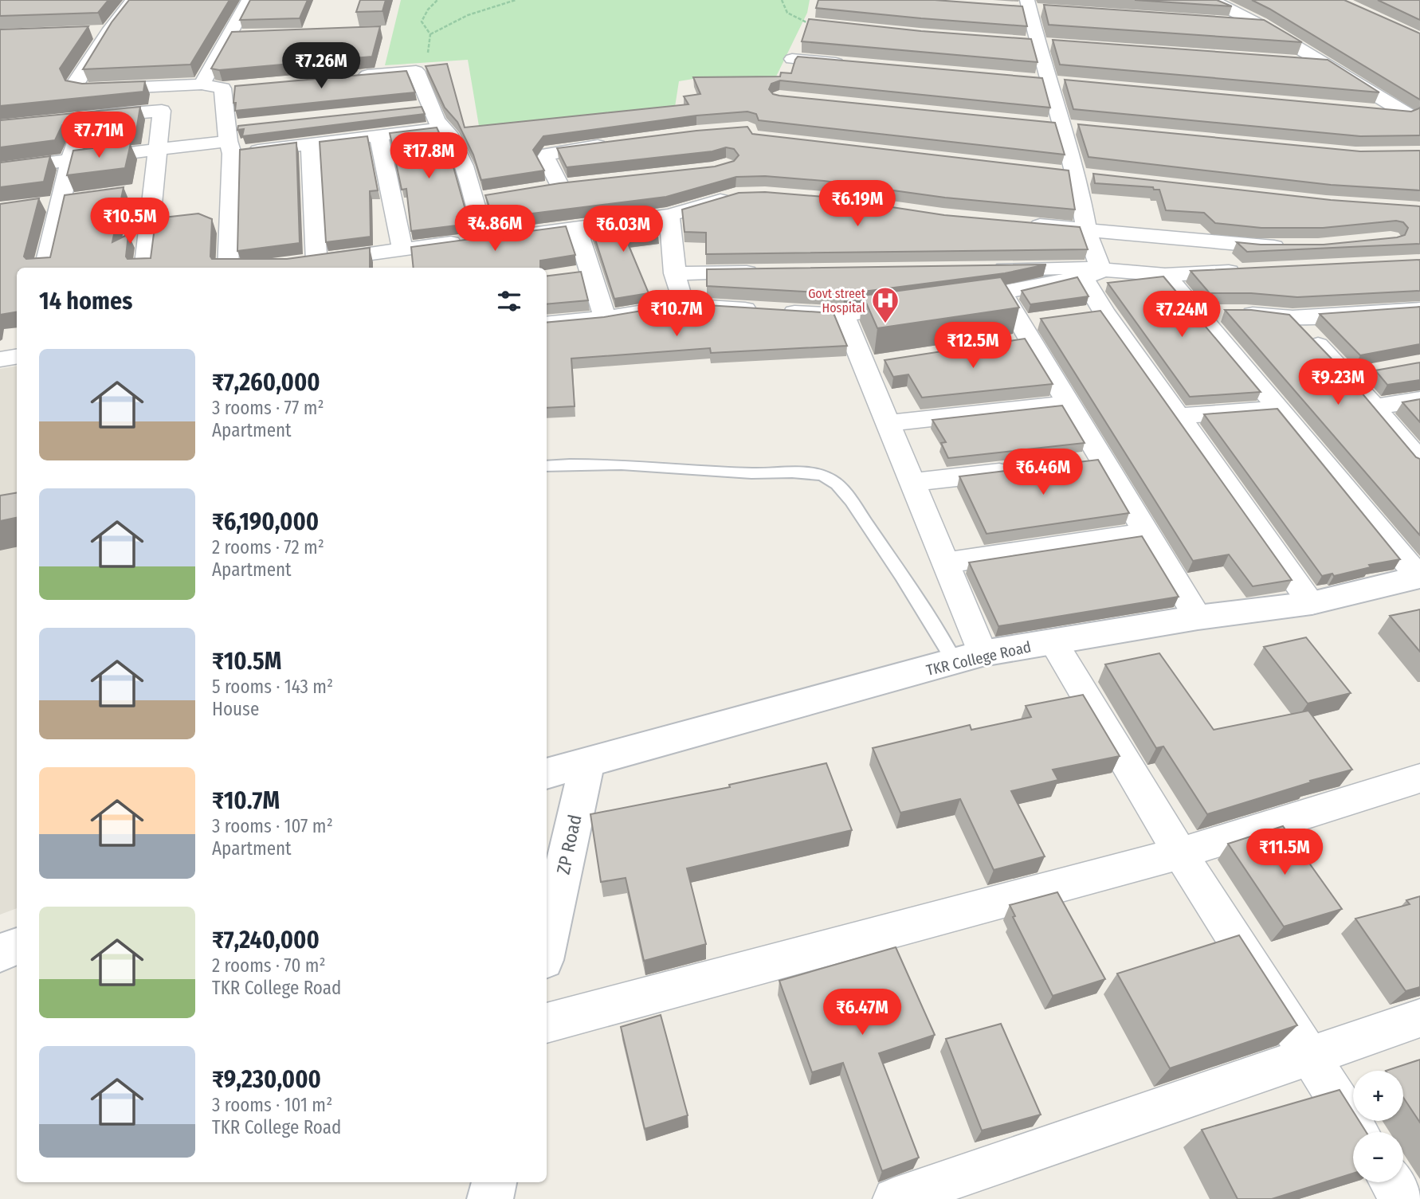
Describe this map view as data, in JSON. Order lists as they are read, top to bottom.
{
  "streets": {
    "street": ["TKR College Road", "ZP Road"]
  },
  "crossings": [
    ["TKR College Road", "ZP Road"]
  ],
  "places": {
    "hospital": ["Govt street Hospital"]
  },
  "page": {
    "price": [
      "₹7.26M",
      "₹7.71M",
      "₹17.8M",
      "₹6.19M",
      "₹10.5M",
      "₹4.86M",
      "₹6.03M",
      "₹10.7M",
      "₹7.24M",
      "₹12.5M",
      "₹9.23M",
      "₹6.46M",
      "₹11.5M",
      "₹6.47M"
    ],
    "heading": "14 homes",
    "list": [
      {
        "name": "₹7,260,000",
        "note": "3 rooms · 77 m² · Apartment"
      },
      {
        "name": "₹6,190,000",
        "note": "2 rooms · 72 m² · Apartment"
      },
      {
        "name": "₹10.5M",
        "note": "5 rooms · 143 m² · House"
      },
      {
        "name": "₹10.7M",
        "note": "3 rooms · 107 m² · Apartment"
      },
      {
        "name": "₹7,240,000",
        "note": "2 rooms · 70 m² · TKR College Road"
      },
      {
        "name": "₹9,230,000",
        "note": "3 rooms · 101 m² · TKR College Road"
      }
    ],
    "map_buttons": ["+", "−"]
  }
}
